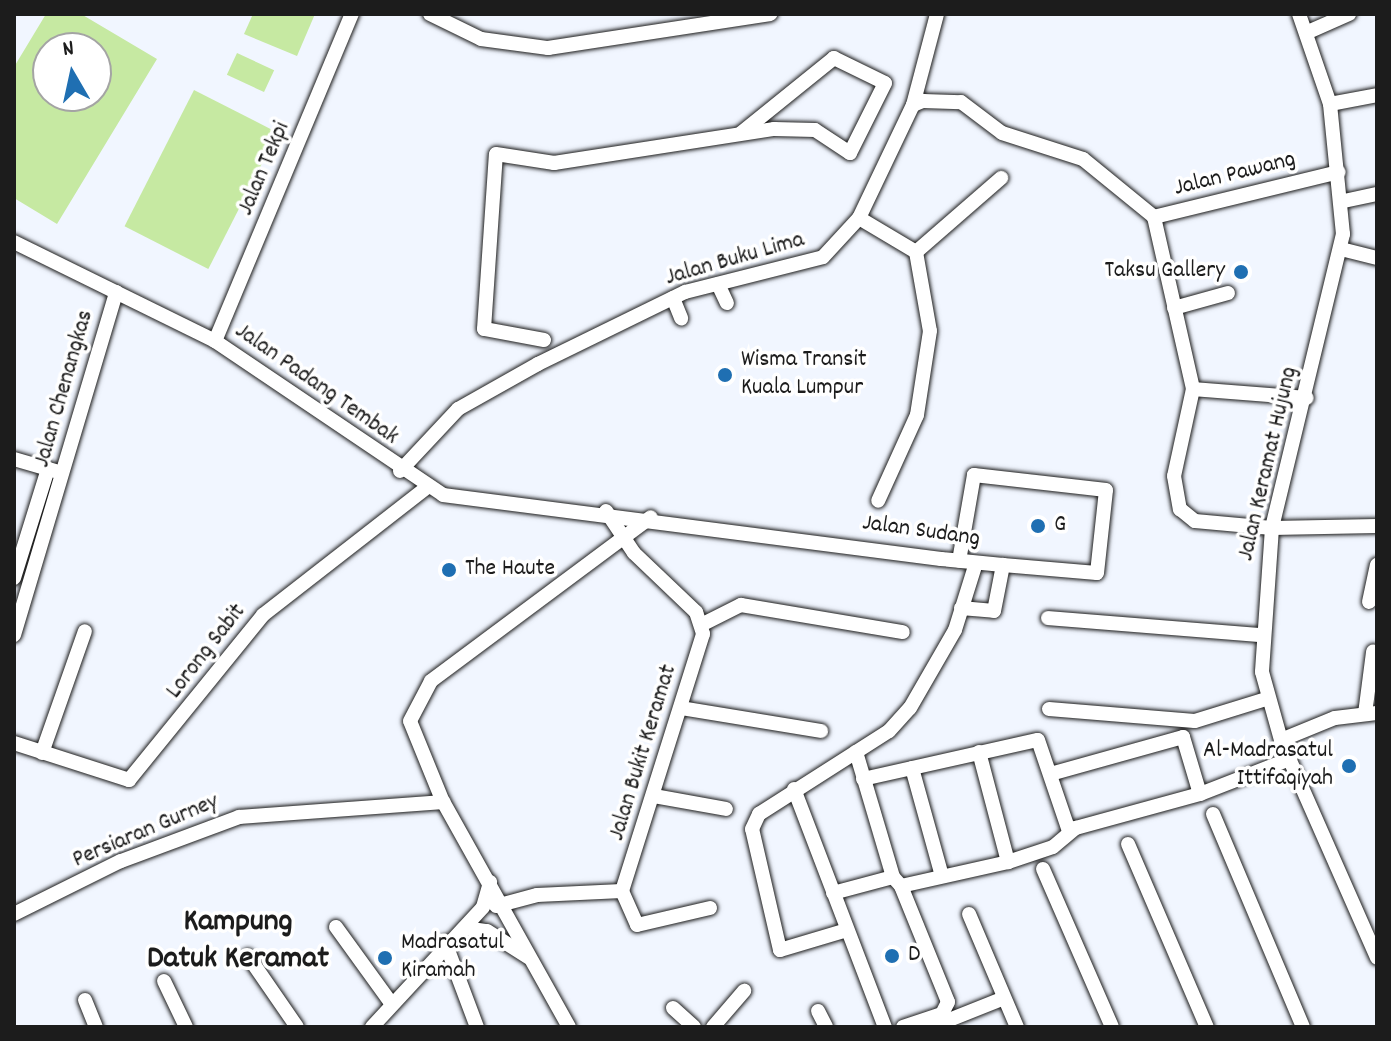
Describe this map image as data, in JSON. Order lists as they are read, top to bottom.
{
  "streets": {
    "street": [
      "Jalan Tekpi",
      "Jalan Pawang",
      "Jalan Buku Lima",
      "Jalan Padang Tembak",
      "Jalan Chenangkas",
      "Jalan Keramat Hujung",
      "Jalan Sudang",
      "Lorong Sabit",
      "Jalan Bukit Keramat",
      "Persiaran Gurney"
    ]
  },
  "crossings": [
    ["Jalan Tekpi", "Jalan Padang Tembak"],
    ["Jalan Pawang", "Jalan Keramat Hujung"],
    ["Jalan Buku Lima", "Jalan Padang Tembak"],
    ["Jalan Padang Tembak", "Jalan Chenangkas"],
    ["Jalan Padang Tembak", "Jalan Sudang"],
    ["Jalan Padang Tembak", "Lorong Sabit"]
  ],
  "districts": ["Kampung Datuk Keramat"],
  "places": [
    "Taksu Gallery",
    "Wisma Transit Kuala Lumpur",
    "G",
    "The Haute",
    "Al-Madrasatul Ittifaqiyah",
    "D",
    "Madrasatul Kiramah"
  ],
  "north": "top"
}
